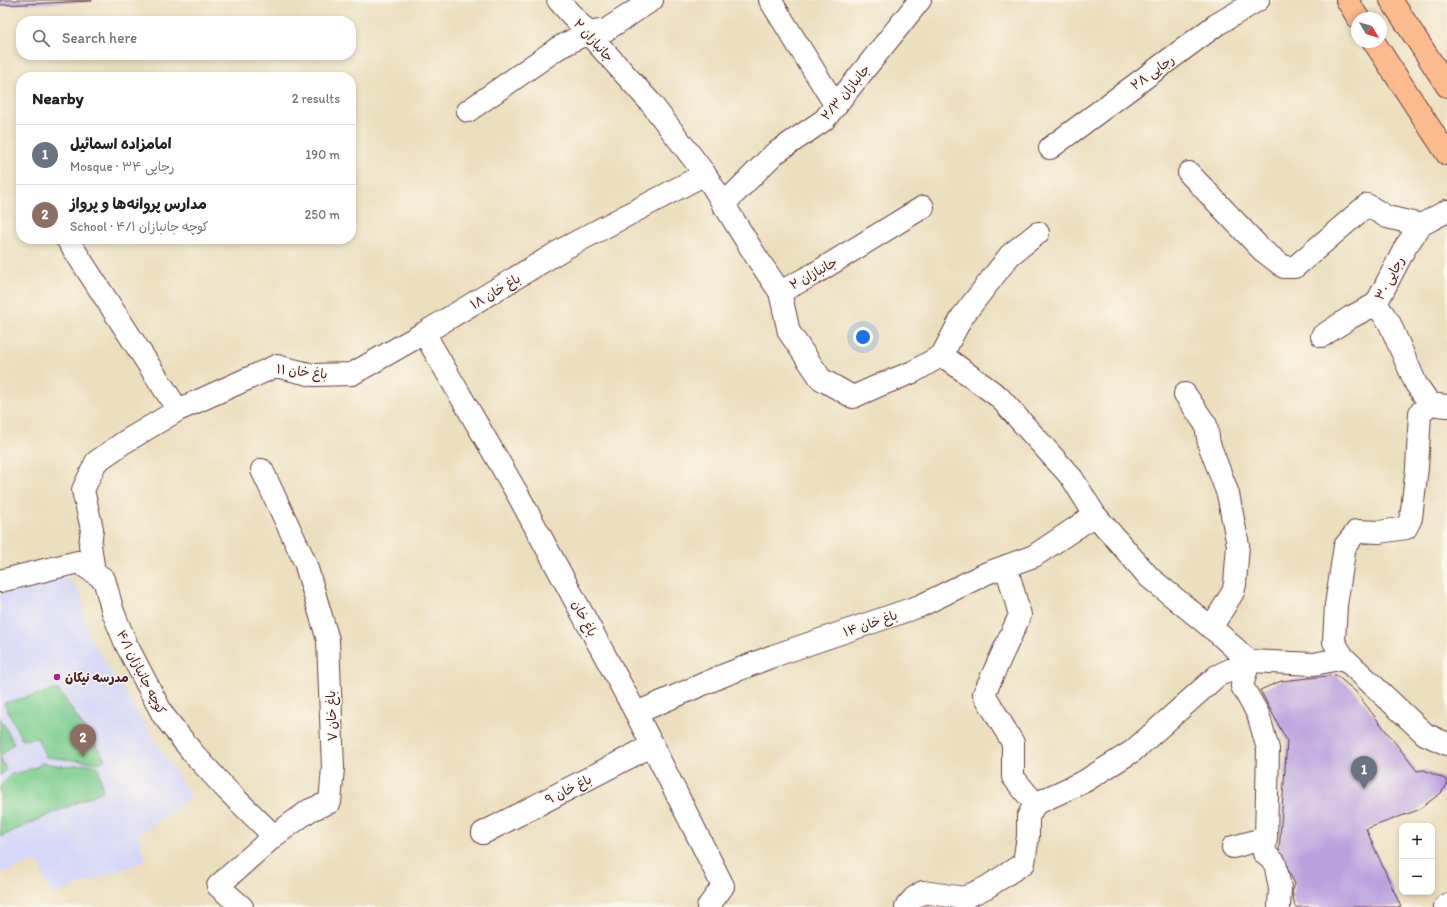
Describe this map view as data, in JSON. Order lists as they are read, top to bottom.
{
  "streets": {
    "street": [
      "جانبازان ۲",
      "رجایی ۲۸",
      "جانبازان ۲/۳",
      "رجایی ۳۰",
      "باغ خان ۱۸",
      "باغ خان ۱۱",
      "باغ خان",
      "باغ خان ۱۴",
      "کوچه جانبازان ۴/۱",
      "باغ خان ۷",
      "باغ خان ۹"
    ]
  },
  "crossings": [
    ["جانبازان ۲", "جانبازان ۲/۳"],
    ["جانبازان ۲", "باغ خان ۱۸"],
    ["باغ خان ۱۸", "باغ خان ۱۱"],
    ["باغ خان ۱۸", "باغ خان"],
    ["باغ خان ۱۱", "باغ خان"],
    ["باغ خان ۱۱", "کوچه جانبازان ۴/۱"],
    ["باغ خان", "باغ خان ۱۴"],
    ["باغ خان", "باغ خان ۹"],
    ["کوچه جانبازان ۴/۱", "باغ خان ۷"]
  ],
  "places": ["مدرسه نیکان"],
  "north": "bottom right",
  "page": {
    "search": "Search here",
    "heading": ["Nearby", "2 results"],
    "list": [
      {
        "mark": "1",
        "name": "امامزاده اسمائیل",
        "note": "Mosque · رجایی ۳۴",
        "value": "190 m"
      },
      {
        "mark": "2",
        "name": "مدارس پروانه‌ها و پرواز",
        "note": "School · کوچه جانبازان ۴/۱",
        "value": "250 m"
      }
    ],
    "pins": ["2", "1"],
    "map_buttons": ["+", "−"]
  }
}
